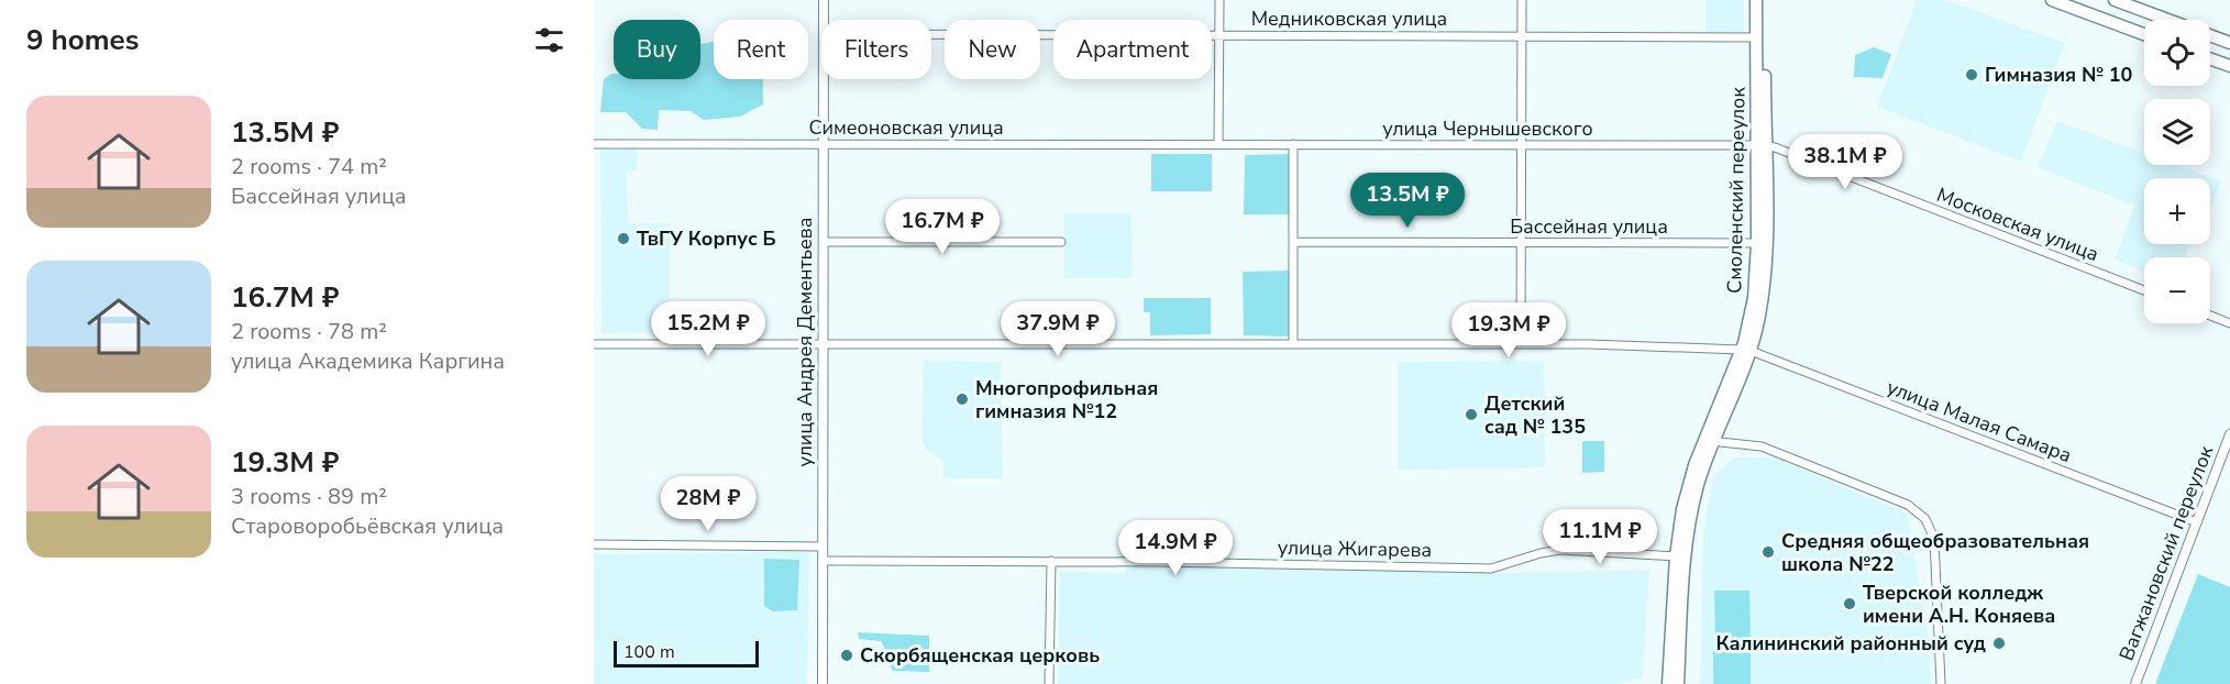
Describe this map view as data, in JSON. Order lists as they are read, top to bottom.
{
  "streets": {
    "main road": ["Смоленский переулок"],
    "street": [
      "Медниковская улица",
      "Симеоновская улица",
      "улица Чернышевского",
      "Московская улица",
      "Бассейная улица",
      "улица Андрея Дементьева",
      "улица Малая Самара",
      "улица Жигарева",
      "Вагжановский переулок"
    ]
  },
  "crossings": [
    ["Медниковская улица", "Смоленский переулок"],
    ["Симеоновская улица", "улица Чернышевского"],
    ["Симеоновская улица", "улица Андрея Дементьева"],
    ["улица Чернышевского", "Смоленский переулок"],
    ["улица Чернышевского", "Московская улица"],
    ["Смоленский переулок", "Московская улица"],
    ["Смоленский переулок", "Бассейная улица"],
    ["Смоленский переулок", "улица Малая Самара"],
    ["Смоленский переулок", "улица Жигарева"],
    ["улица Андрея Дементьева", "улица Малая Самара"],
    ["улица Андрея Дементьева", "улица Жигарева"],
    ["улица Малая Самара", "Вагжановский переулок"]
  ],
  "places": [
    "Гимназия № 10",
    "ТвГУ Корпус Б",
    "Многопрофильная гимназия №12",
    "Детский сад № 135",
    "Средняя общеобразовательная школа №22",
    "Тверской колледж имени А.Н. Коняева",
    "Калининский районный суд",
    "Скорбященская церковь"
  ],
  "scale_bar": "100 m",
  "page": {
    "heading": "9 homes",
    "map_buttons": ["+", "−"],
    "chip": [
      "Buy",
      "Rent",
      "Filters",
      "New",
      "Apartment"
    ],
    "list": [
      {
        "name": "13.5M ₽",
        "note": "2 rooms · 74 m² · Бассейная улица"
      },
      {
        "name": "16.7M ₽",
        "note": "2 rooms · 78 m² · улица Академика Каргина"
      },
      {
        "name": "19.3M ₽",
        "note": "3 rooms · 89 m² · Староворобьёвская улица"
      }
    ],
    "price": [
      "38.1M ₽",
      "13.5M ₽",
      "16.7M ₽",
      "15.2M ₽",
      "37.9M ₽",
      "19.3M ₽",
      "28M ₽",
      "11.1M ₽",
      "14.9M ₽"
    ],
    "scale": "100 m"
  }
}
